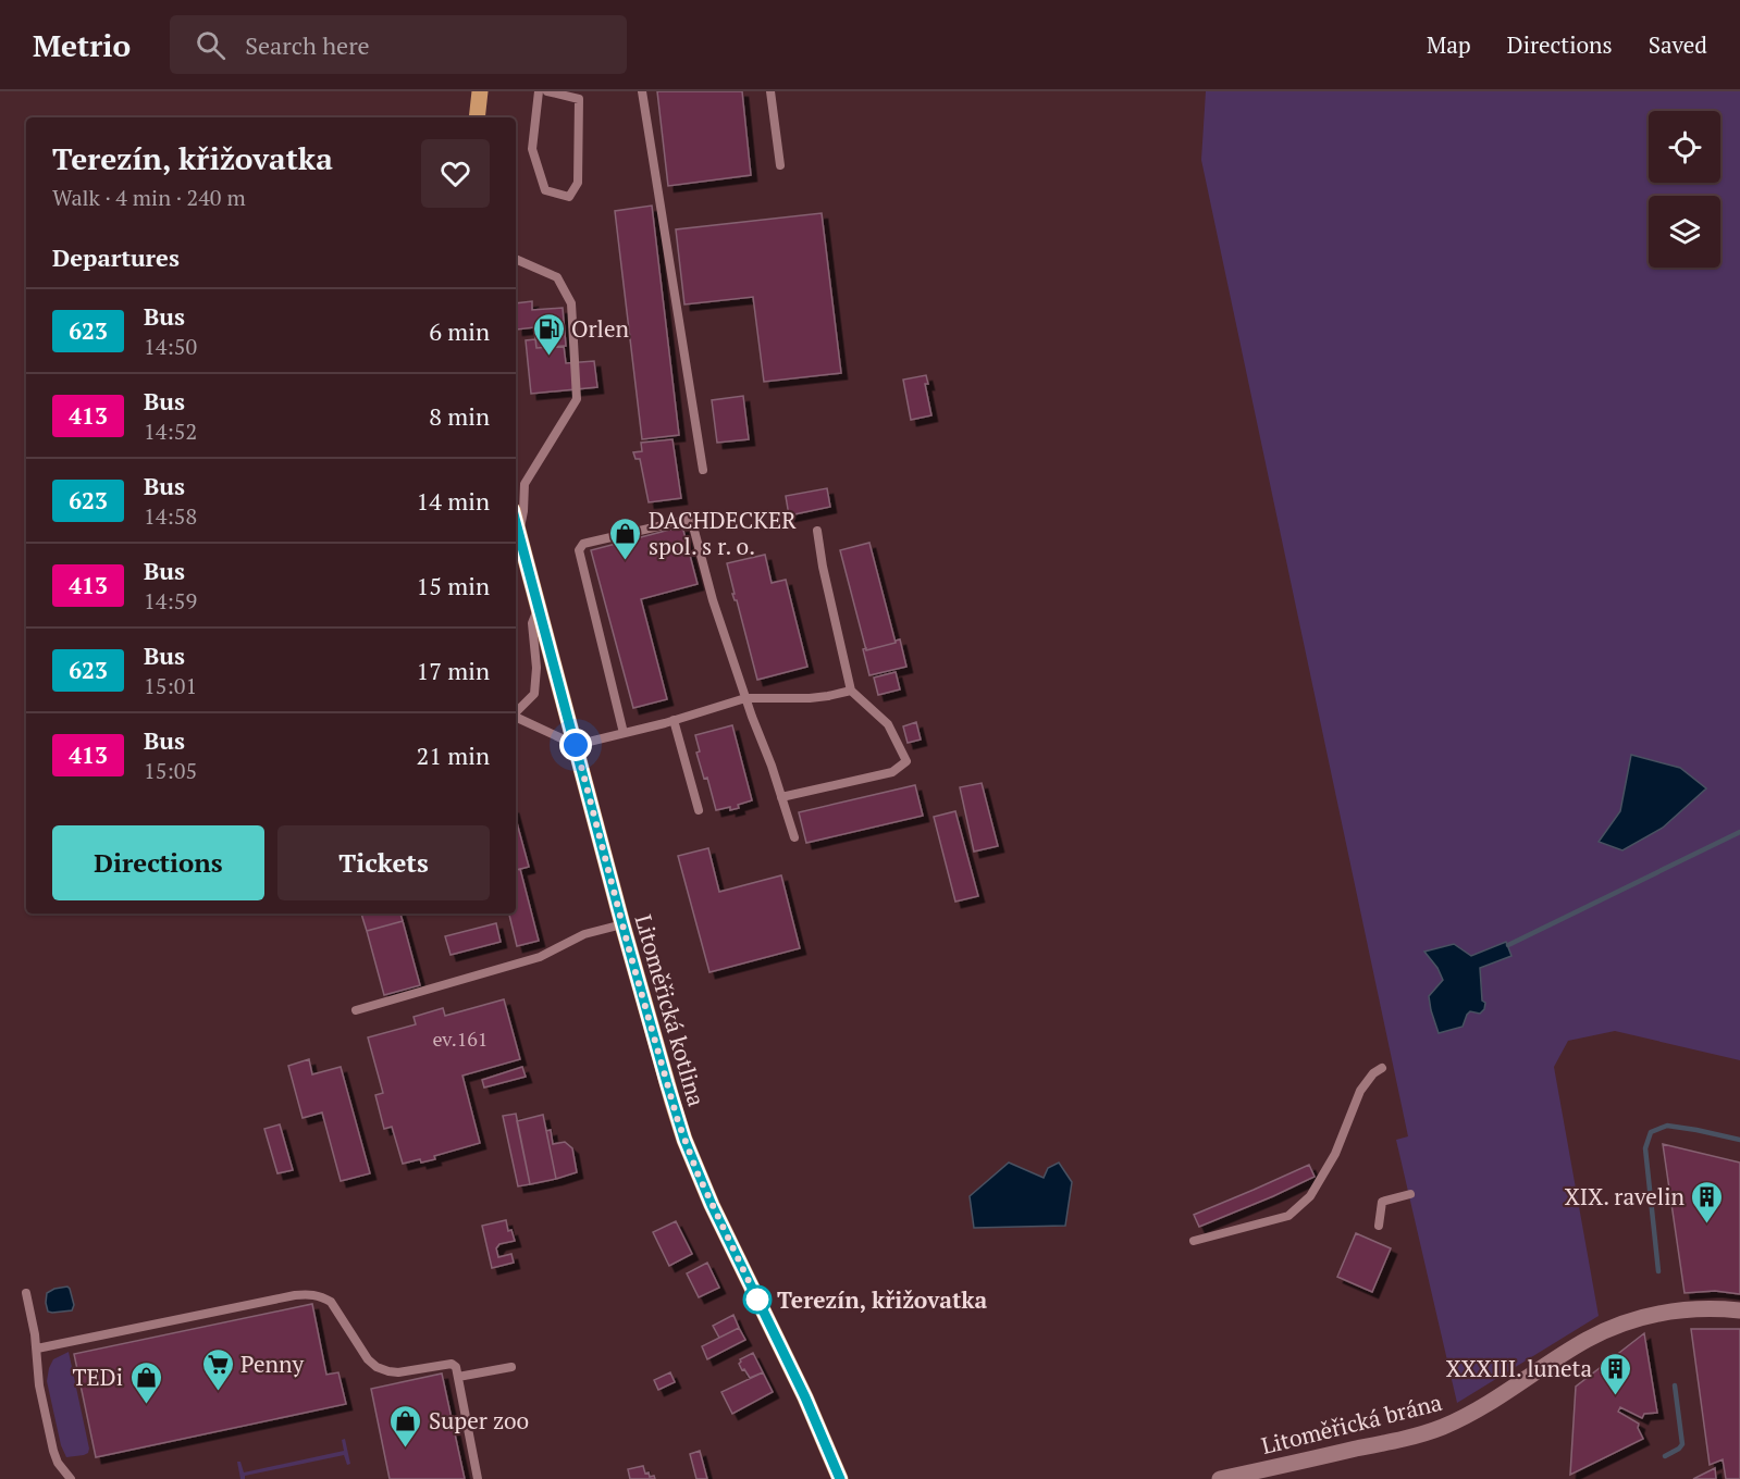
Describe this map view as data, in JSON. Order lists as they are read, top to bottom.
{
  "streets": {
    "main road": ["Litoměřická kotlina", "Litoměřická brána"]
  },
  "places": {
    "fuel station": ["Orlen"],
    "shop": ["DACHDECKER spol. s r. o.", "TEDi", "Super zoo"],
    "building": ["XIX. ravelin", "XXXIII. luneta"],
    "other": ["Terezín, křižovatka"],
    "supermarket": ["Penny"]
  },
  "lines": ["bus line 623"],
  "house_numbers": ["ev.161"],
  "page": {
    "header": "Metrio",
    "search": "Search here",
    "nav": ["Map", "Directions", "Saved"],
    "heading": [
      ["Terezín, křižovatka", "Walk · 4 min · 240 m"],
      "Departures"
    ],
    "list": [
      {
        "mark": "623",
        "name": "Bus",
        "note": "14:50",
        "value": "6 min"
      },
      {
        "mark": "413",
        "name": "Bus",
        "note": "14:52",
        "value": "8 min"
      },
      {
        "mark": "623",
        "name": "Bus",
        "note": "14:58",
        "value": "14 min"
      },
      {
        "mark": "413",
        "name": "Bus",
        "note": "14:59",
        "value": "15 min"
      },
      {
        "mark": "623",
        "name": "Bus",
        "note": "15:01",
        "value": "17 min"
      },
      {
        "mark": "413",
        "name": "Bus",
        "note": "15:05",
        "value": "21 min"
      }
    ],
    "buttons": ["Directions", "Tickets"]
  }
}
